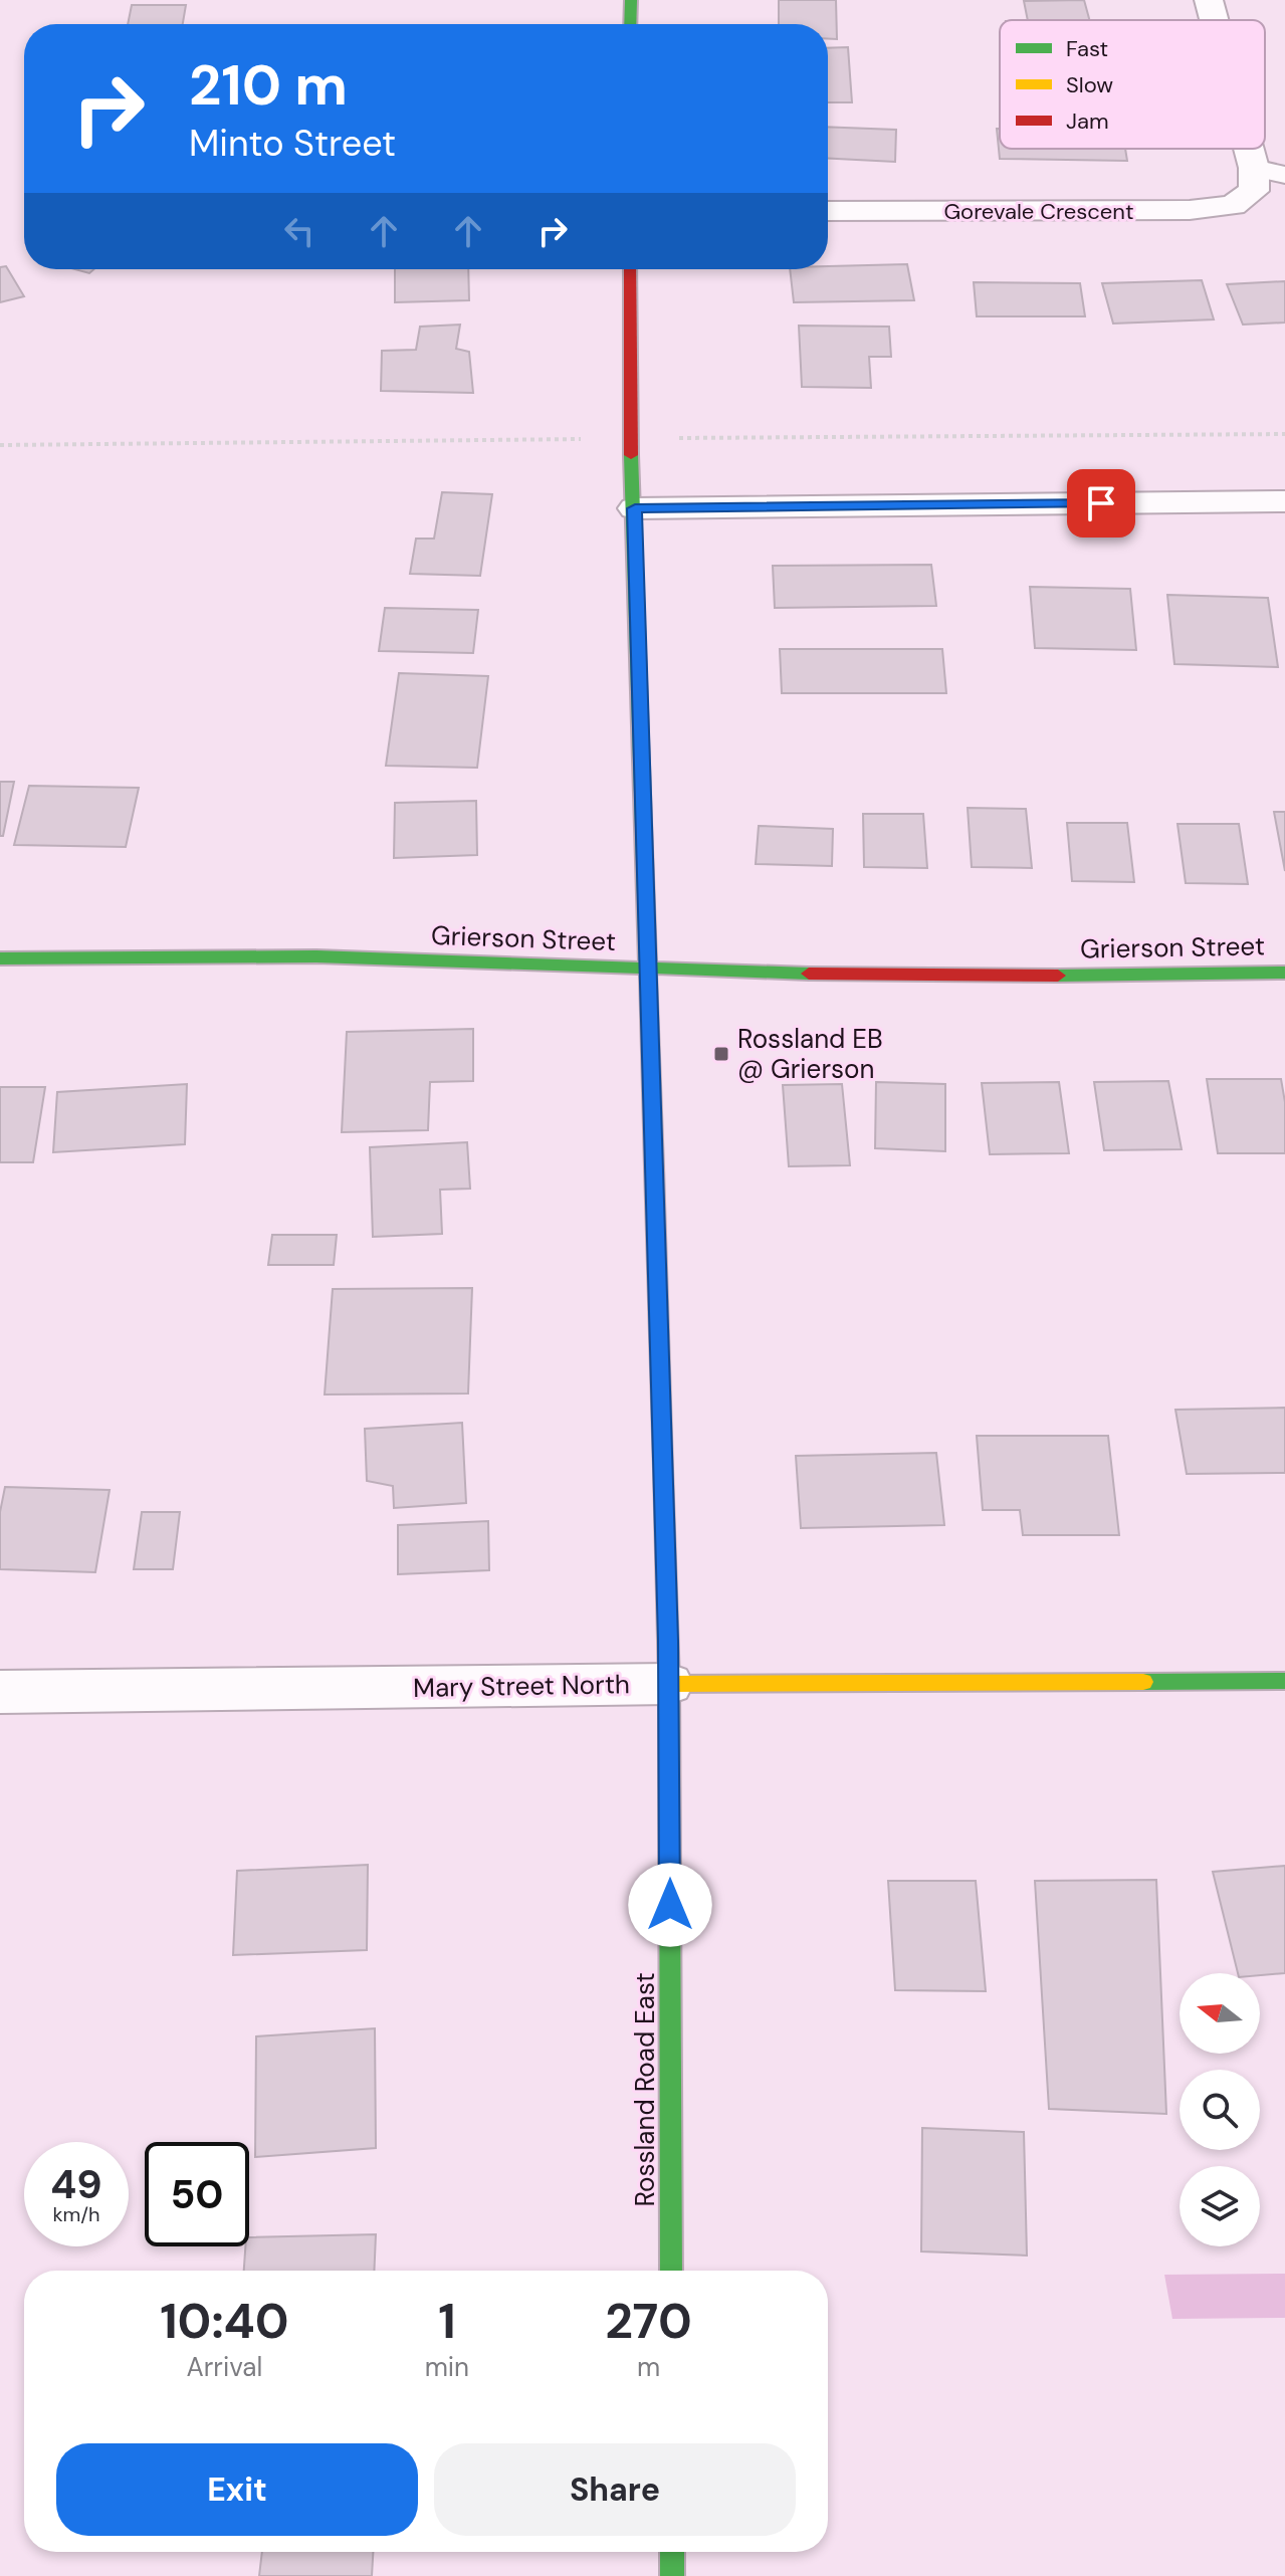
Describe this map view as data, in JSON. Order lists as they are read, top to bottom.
{
  "streets": {
    "main road": ["Grierson Street", "Mary Street North", "Rossland Road East"],
    "street": ["Gorevale Crescent"]
  },
  "crossings": [
    ["Grierson Street", "Rossland Road East"],
    ["Mary Street North", "Rossland Road East"]
  ],
  "places": {
    "transit": ["Rossland EB @ Grierson"]
  },
  "legend": ["Fast", "Slow", "Jam"],
  "north": "left",
  "page": {
    "turn": ["210 m", "Minto Street"],
    "speed": "49 km/h",
    "limit": "50",
    "eta": [
      "10:40",
      "Arrival",
      "1",
      "min",
      "270",
      "m"
    ],
    "buttons": ["Exit", "Share"]
  }
}
